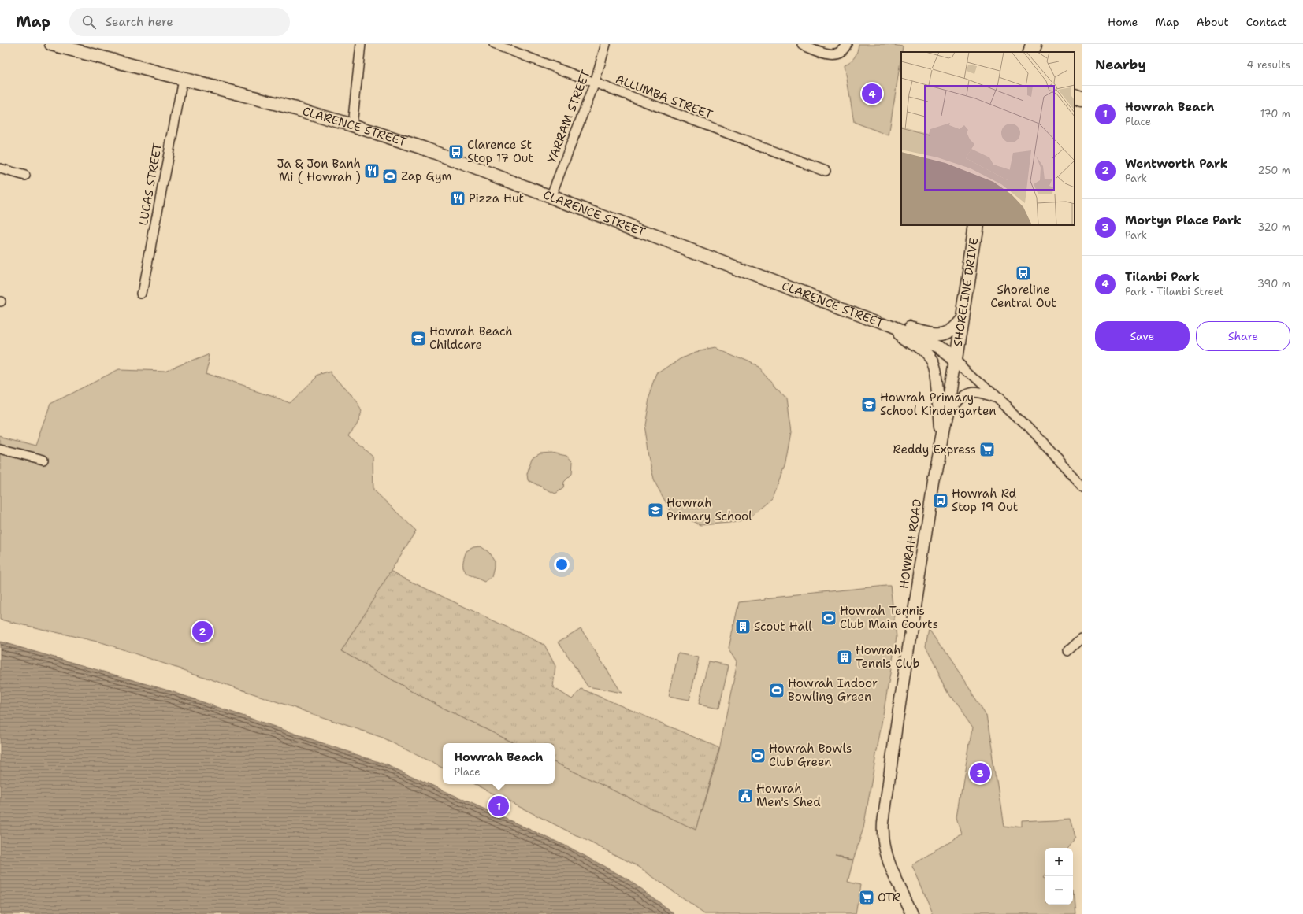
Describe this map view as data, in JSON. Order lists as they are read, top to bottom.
{
  "streets": {
    "main road": ["CLARENCE STREET", "SHORELINE DRIVE"],
    "street": [
      "ALLUMBA STREET",
      "YARRAM STREET",
      "LUCAS STREET",
      "HOWRAH ROAD"
    ]
  },
  "crossings": [
    ["ALLUMBA STREET", "YARRAM STREET"],
    ["YARRAM STREET", "CLARENCE STREET"],
    ["CLARENCE STREET", "LUCAS STREET"],
    ["CLARENCE STREET", "SHORELINE DRIVE"],
    ["CLARENCE STREET", "HOWRAH ROAD"],
    ["SHORELINE DRIVE", "HOWRAH ROAD"]
  ],
  "places": {
    "bus stop": ["Clarence St Stop 17 Out", "Shoreline Central Out", "Howrah Rd Stop 19 Out"],
    "restaurant": ["Ja & Jon Banh Mi ( Howrah )", "Pizza Hut"],
    "sports": [
      "Zap Gym",
      "Howrah Tennis Club Main Courts",
      "Howrah Indoor Bowling Green",
      "Howrah Bowls Club Green"
    ],
    "school or university": ["Howrah Beach Childcare", "Howrah Primary School Kindergarten", "Howrah Primary School"],
    "supermarket": ["Reddy Express", "OTR"],
    "building": ["Scout Hall", "Howrah Tennis Club"],
    "public building": ["Howrah Men's Shed"]
  },
  "page": {
    "header": "Map",
    "search": "Search here",
    "nav": [
      "Home",
      "Map",
      "About",
      "Contact"
    ],
    "heading": ["Nearby", "4 results"],
    "pins": [
      "4",
      "2",
      "3",
      "1"
    ],
    "list": [
      {
        "mark": "1",
        "name": "Howrah Beach",
        "note": "Place",
        "value": "170 m"
      },
      {
        "mark": "2",
        "name": "Wentworth Park",
        "note": "Park",
        "value": "250 m"
      },
      {
        "mark": "3",
        "name": "Mortyn Place Park",
        "note": "Park",
        "value": "320 m"
      },
      {
        "mark": "4",
        "name": "Tilanbi Park",
        "note": "Park · Tilanbi Street",
        "value": "390 m"
      }
    ],
    "buttons": ["Save", "Share"],
    "popup": ["Howrah Beach", "Place"],
    "map_buttons": ["+", "−"]
  }
}
